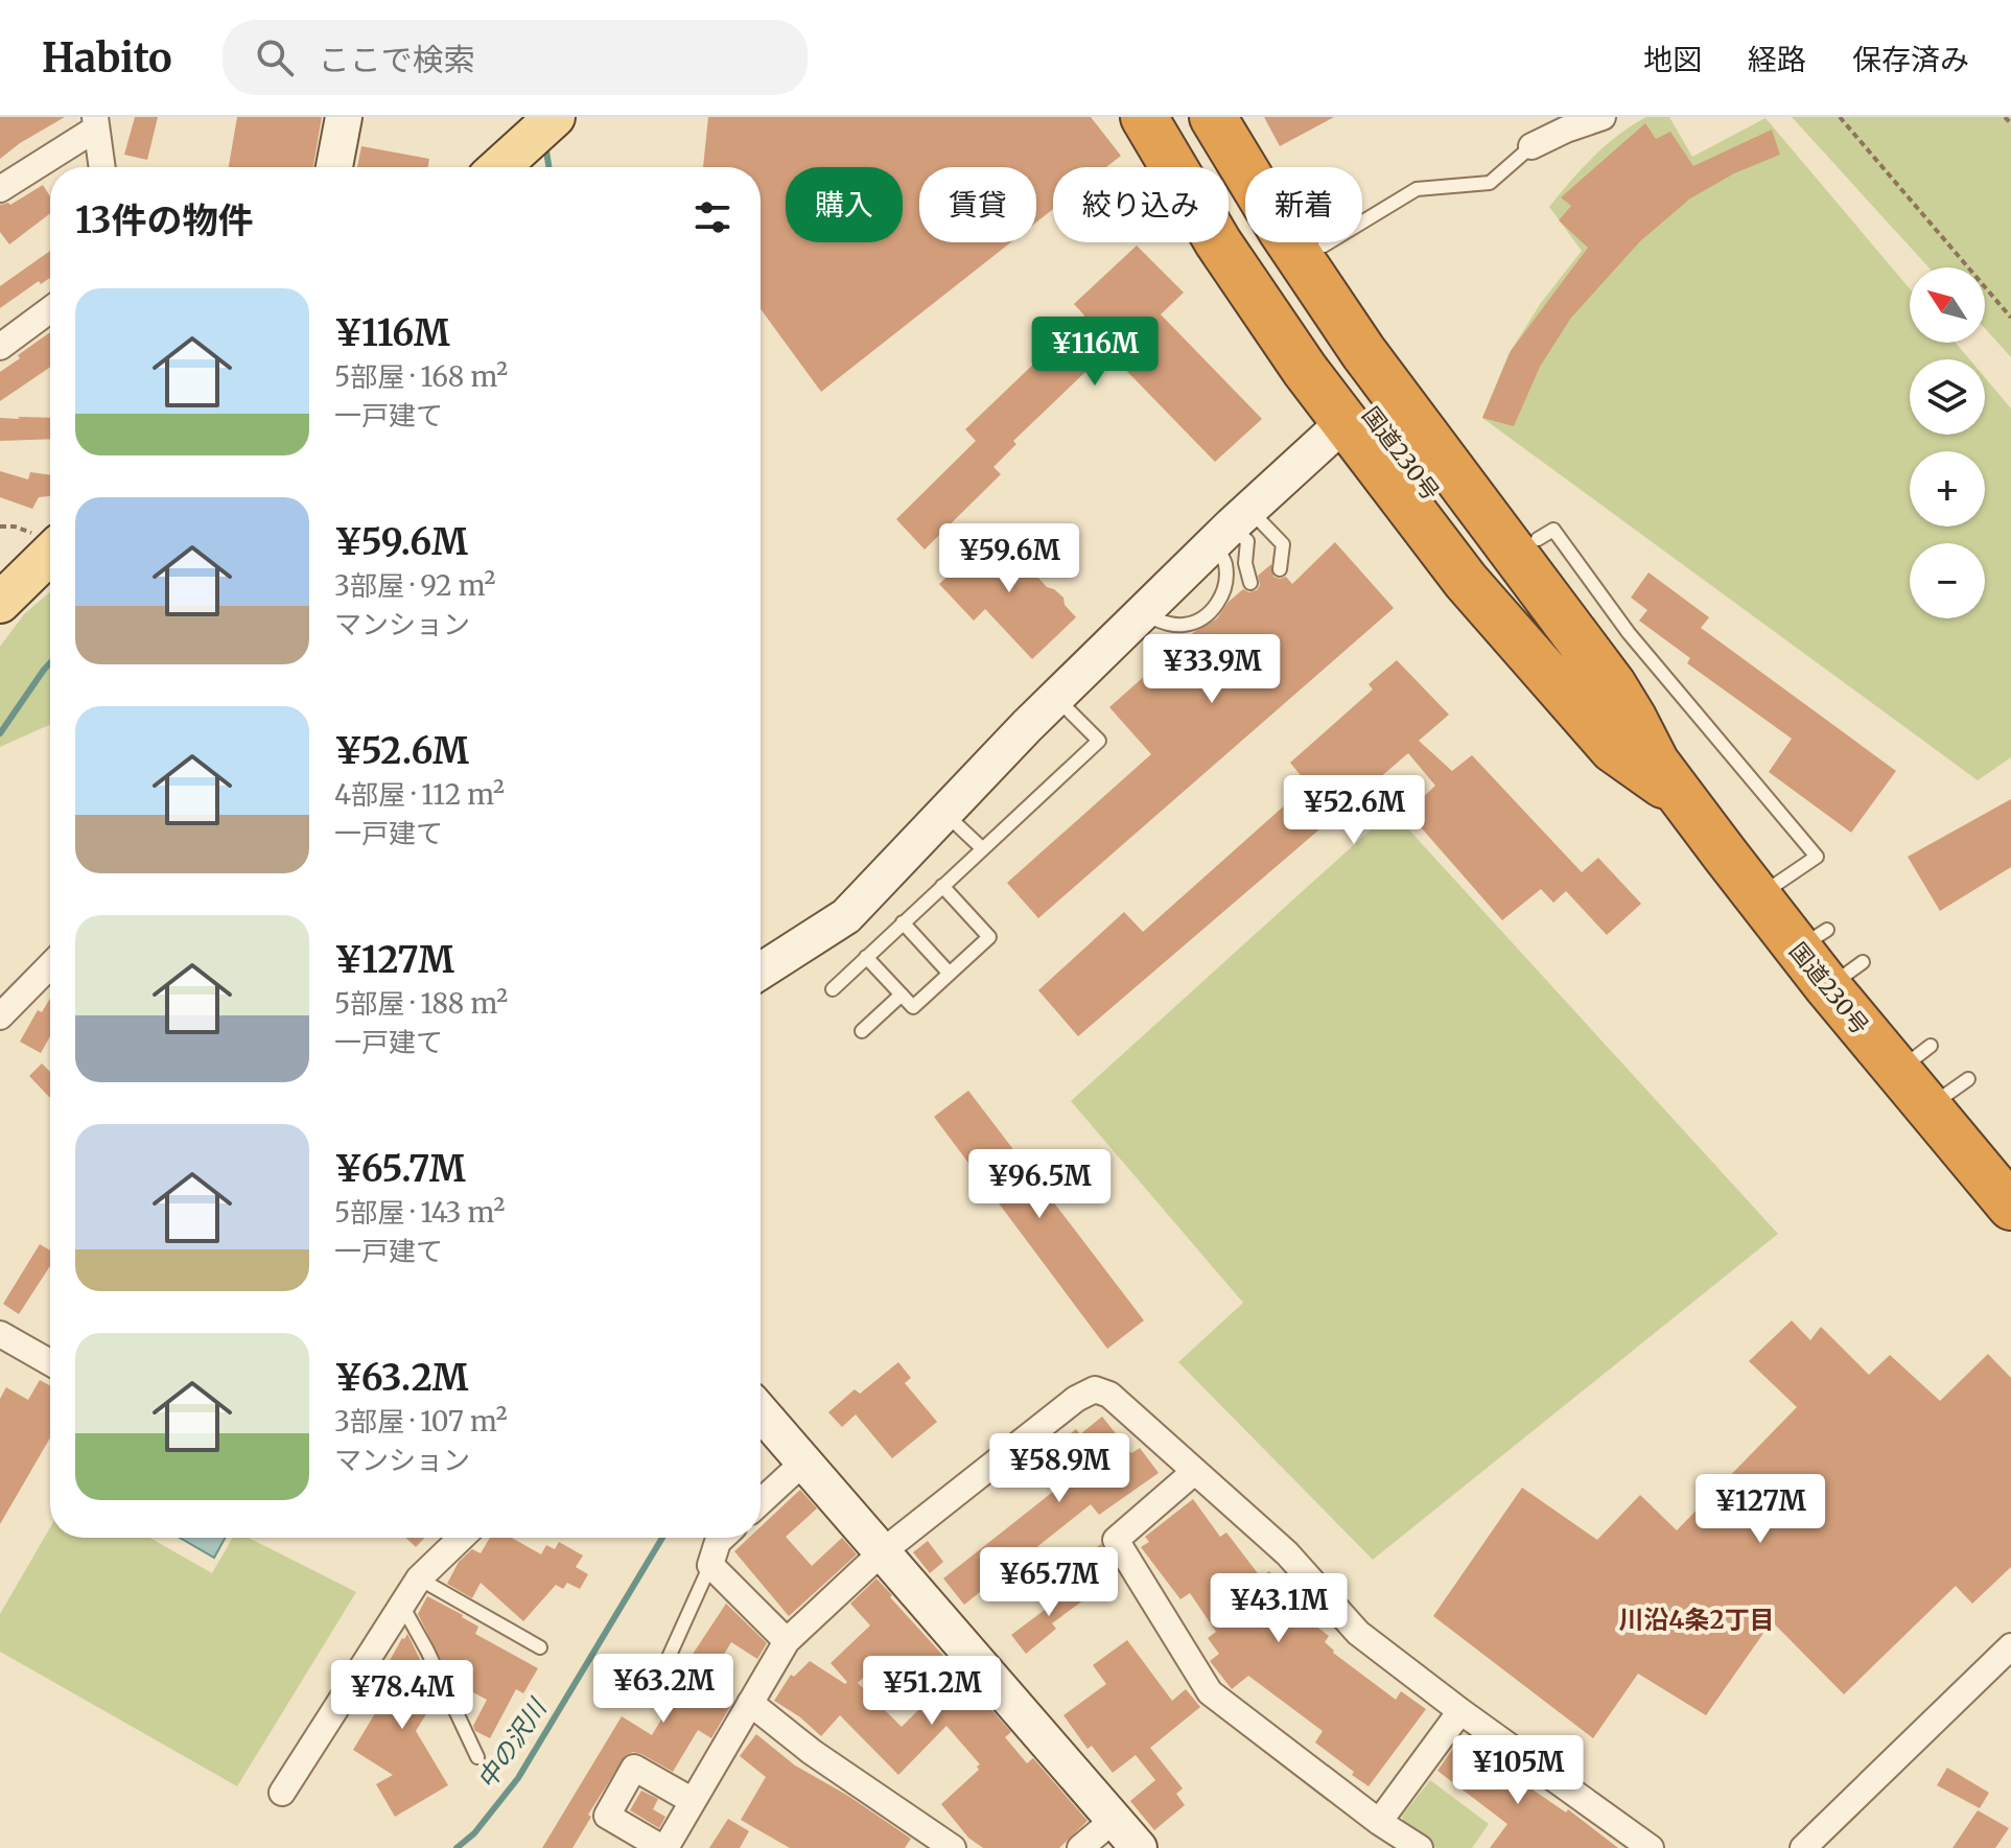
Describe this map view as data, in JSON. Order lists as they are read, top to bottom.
{
  "streets": {
    "highway": ["国道230号"]
  },
  "districts": ["川沿4条2丁目"],
  "water": ["中の沢川"],
  "north": "top left",
  "page": {
    "header": "Habito",
    "search": "ここで検索",
    "nav": ["地図", "経路", "保存済み"],
    "chip": [
      "購入",
      "賃貸",
      "絞り込み",
      "新着"
    ],
    "heading": "13件の物件",
    "map_buttons": ["+", "−"],
    "list": [
      {
        "name": "¥116M",
        "note": "5部屋 · 168 m² · 一戸建て"
      },
      {
        "name": "¥59.6M",
        "note": "3部屋 · 92 m² · マンション"
      },
      {
        "name": "¥52.6M",
        "note": "4部屋 · 112 m² · 一戸建て"
      },
      {
        "name": "¥127M",
        "note": "5部屋 · 188 m² · 一戸建て"
      },
      {
        "name": "¥65.7M",
        "note": "5部屋 · 143 m² · 一戸建て"
      },
      {
        "name": "¥63.2M",
        "note": "3部屋 · 107 m² · マンション"
      }
    ],
    "price": [
      "¥116M",
      "¥59.6M",
      "¥33.9M",
      "¥52.6M",
      "¥96.5M",
      "¥58.9M",
      "¥127M",
      "¥65.7M",
      "¥43.1M",
      "¥63.2M",
      "¥51.2M",
      "¥78.4M",
      "¥105M"
    ]
  }
}
